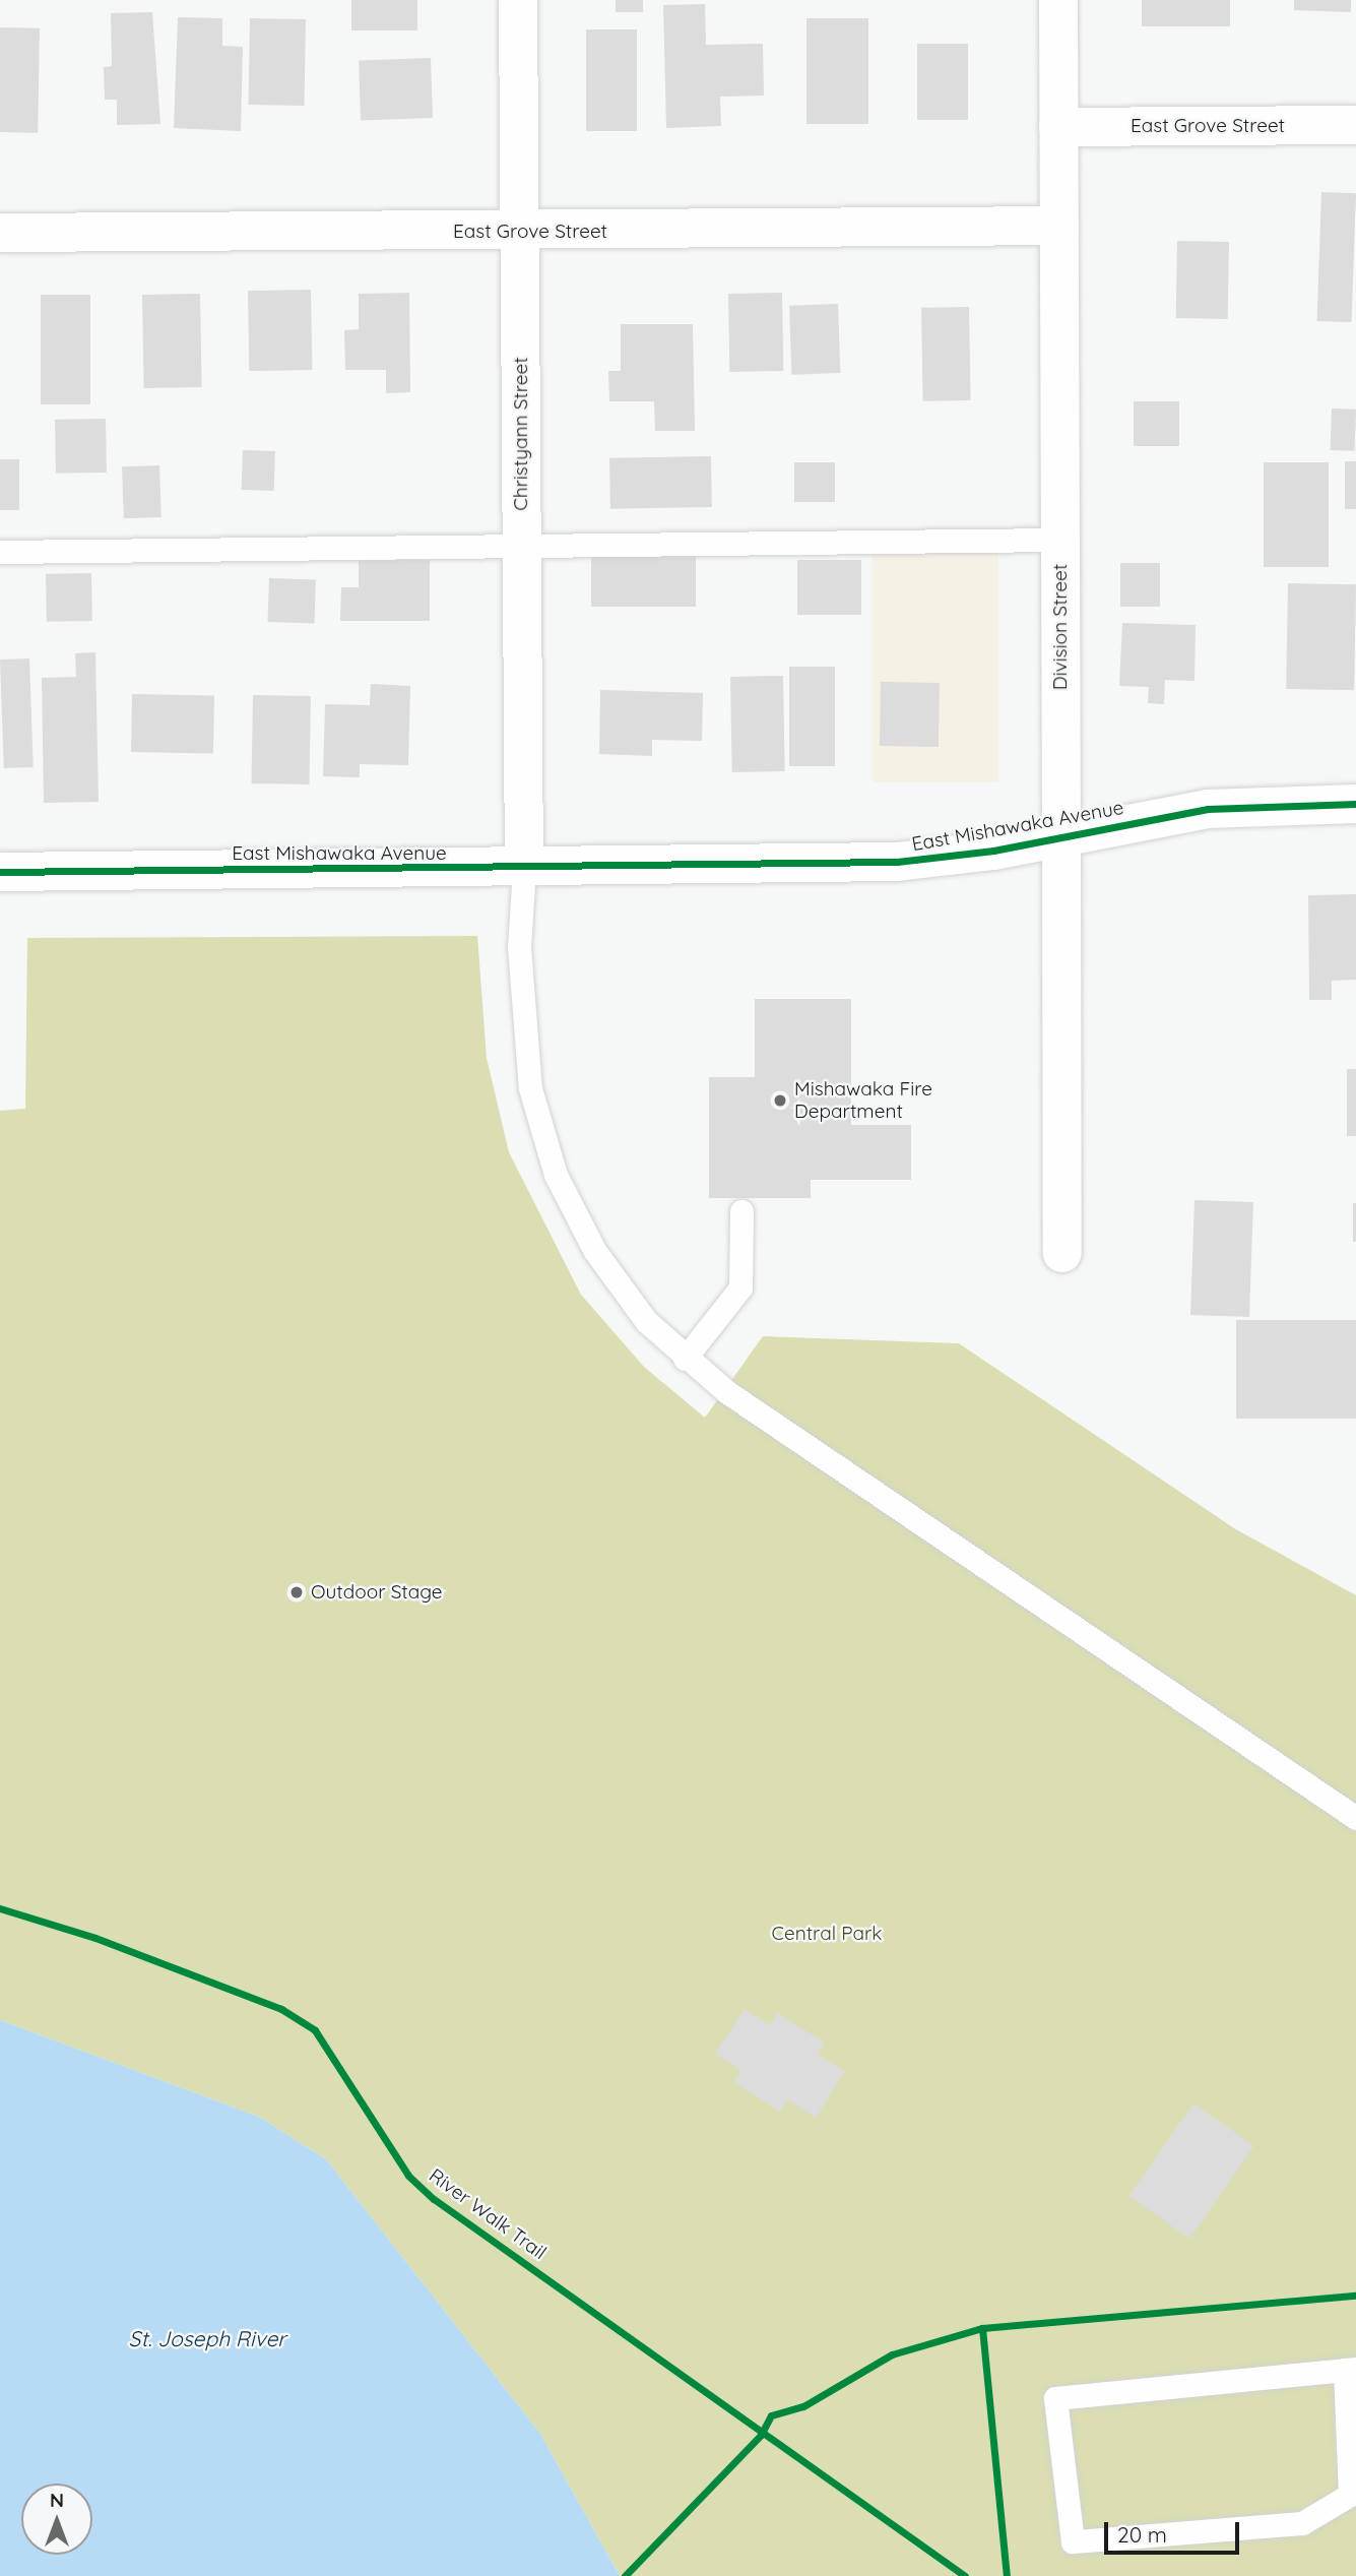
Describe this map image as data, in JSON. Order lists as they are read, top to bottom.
{
  "streets": {
    "street": [
      "East Grove Street",
      "Christyann Street",
      "Division Street",
      "East Mishawaka Avenue"
    ],
    "cycle path": ["River Walk Trail"]
  },
  "crossings": [
    ["East Grove Street", "Christyann Street"],
    ["East Grove Street", "Division Street"],
    ["Christyann Street", "East Mishawaka Avenue"],
    ["Division Street", "East Mishawaka Avenue"]
  ],
  "water": ["St. Joseph River"],
  "parks": ["Central Park"],
  "places": ["Mishawaka Fire Department", "Outdoor Stage"],
  "scale_bar": "20 m",
  "north": "top"
}
